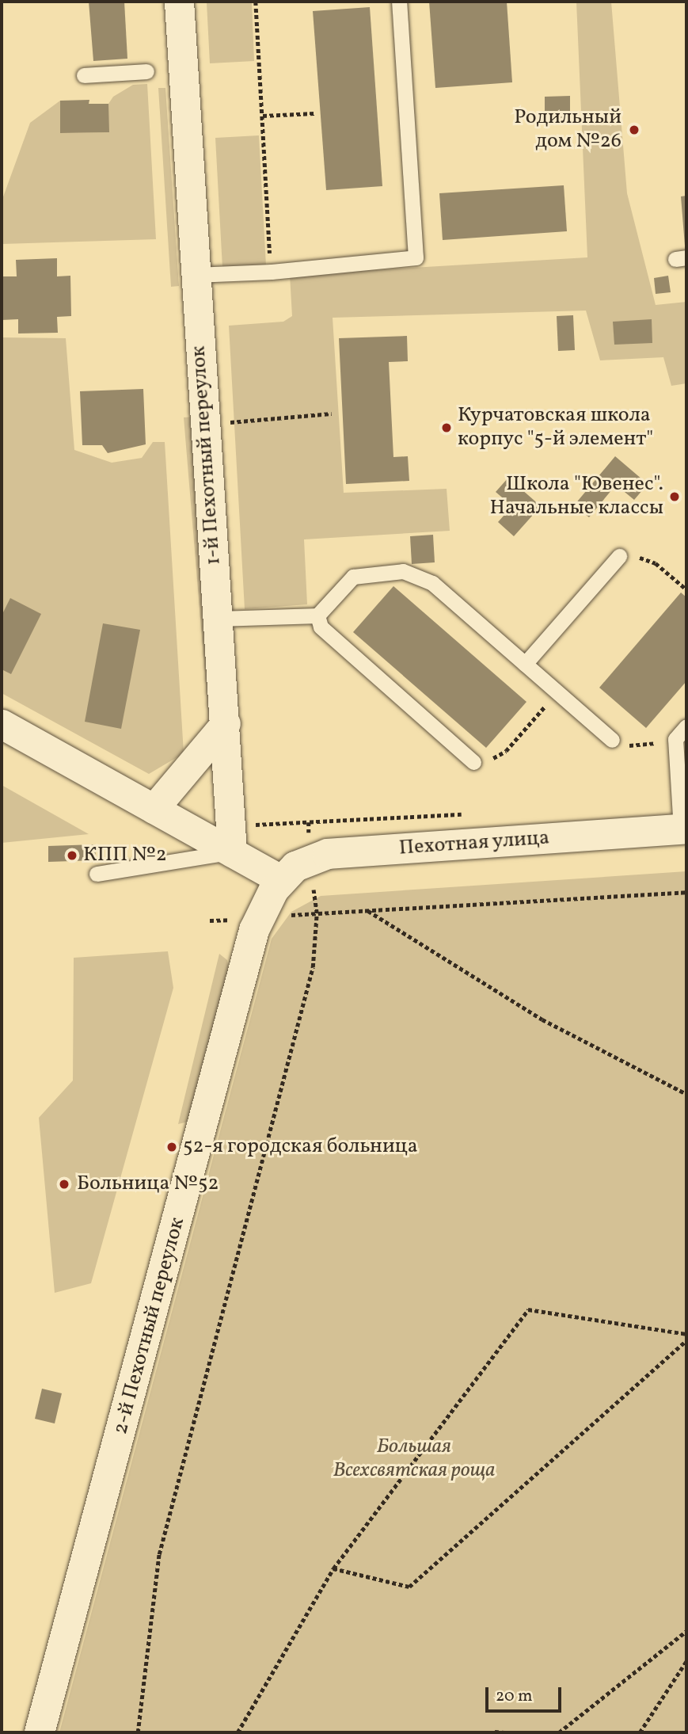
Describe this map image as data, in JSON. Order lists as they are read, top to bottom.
{
  "streets": {
    "street": ["1-й Пехотный переулок", "Пехотная улица", "2-й Пехотный переулок"]
  },
  "crossings": [
    ["Пехотная улица", "2-й Пехотный переулок"]
  ],
  "parks": ["Большая Всехсвятская роща"],
  "places": [
    "Родильный дом №26",
    "Курчатовская школа корпус \"5-й элемент\"",
    "Школа \"Ювенес\". Начальные классы",
    "КПП №2",
    "52-я городская больница",
    "Больница №52"
  ],
  "scale_bar": "20 m"
}
